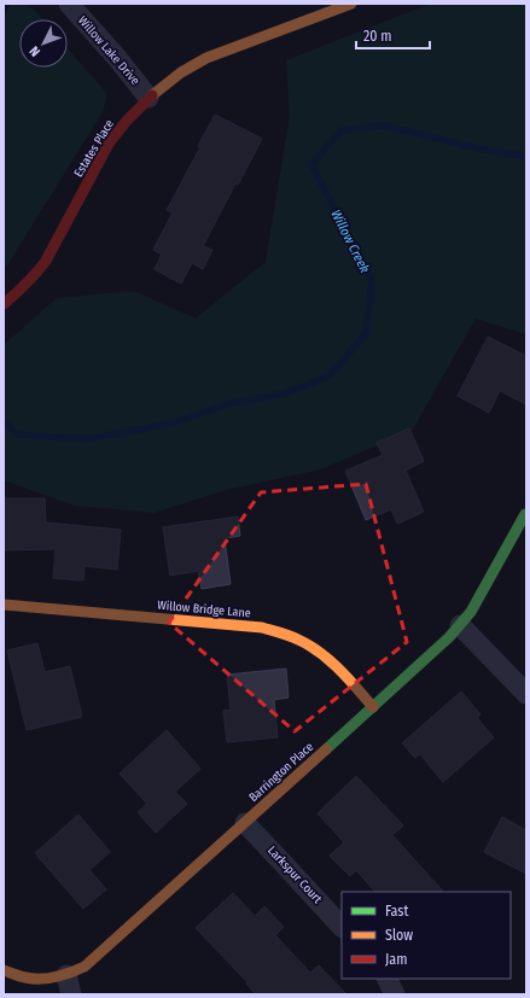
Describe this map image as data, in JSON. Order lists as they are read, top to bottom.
{
  "streets": {
    "street": [
      "Willow Lake Drive",
      "Estates Place",
      "Willow Bridge Lane",
      "Barrington Place",
      "Larkspur Court"
    ]
  },
  "crossings": [
    ["Willow Lake Drive", "Estates Place"],
    ["Willow Bridge Lane", "Barrington Place"],
    ["Barrington Place", "Larkspur Court"]
  ],
  "water": ["Willow Creek"],
  "legend": ["Fast", "Slow", "Jam"],
  "scale_bar": "20 m",
  "north": "bottom left"
}
